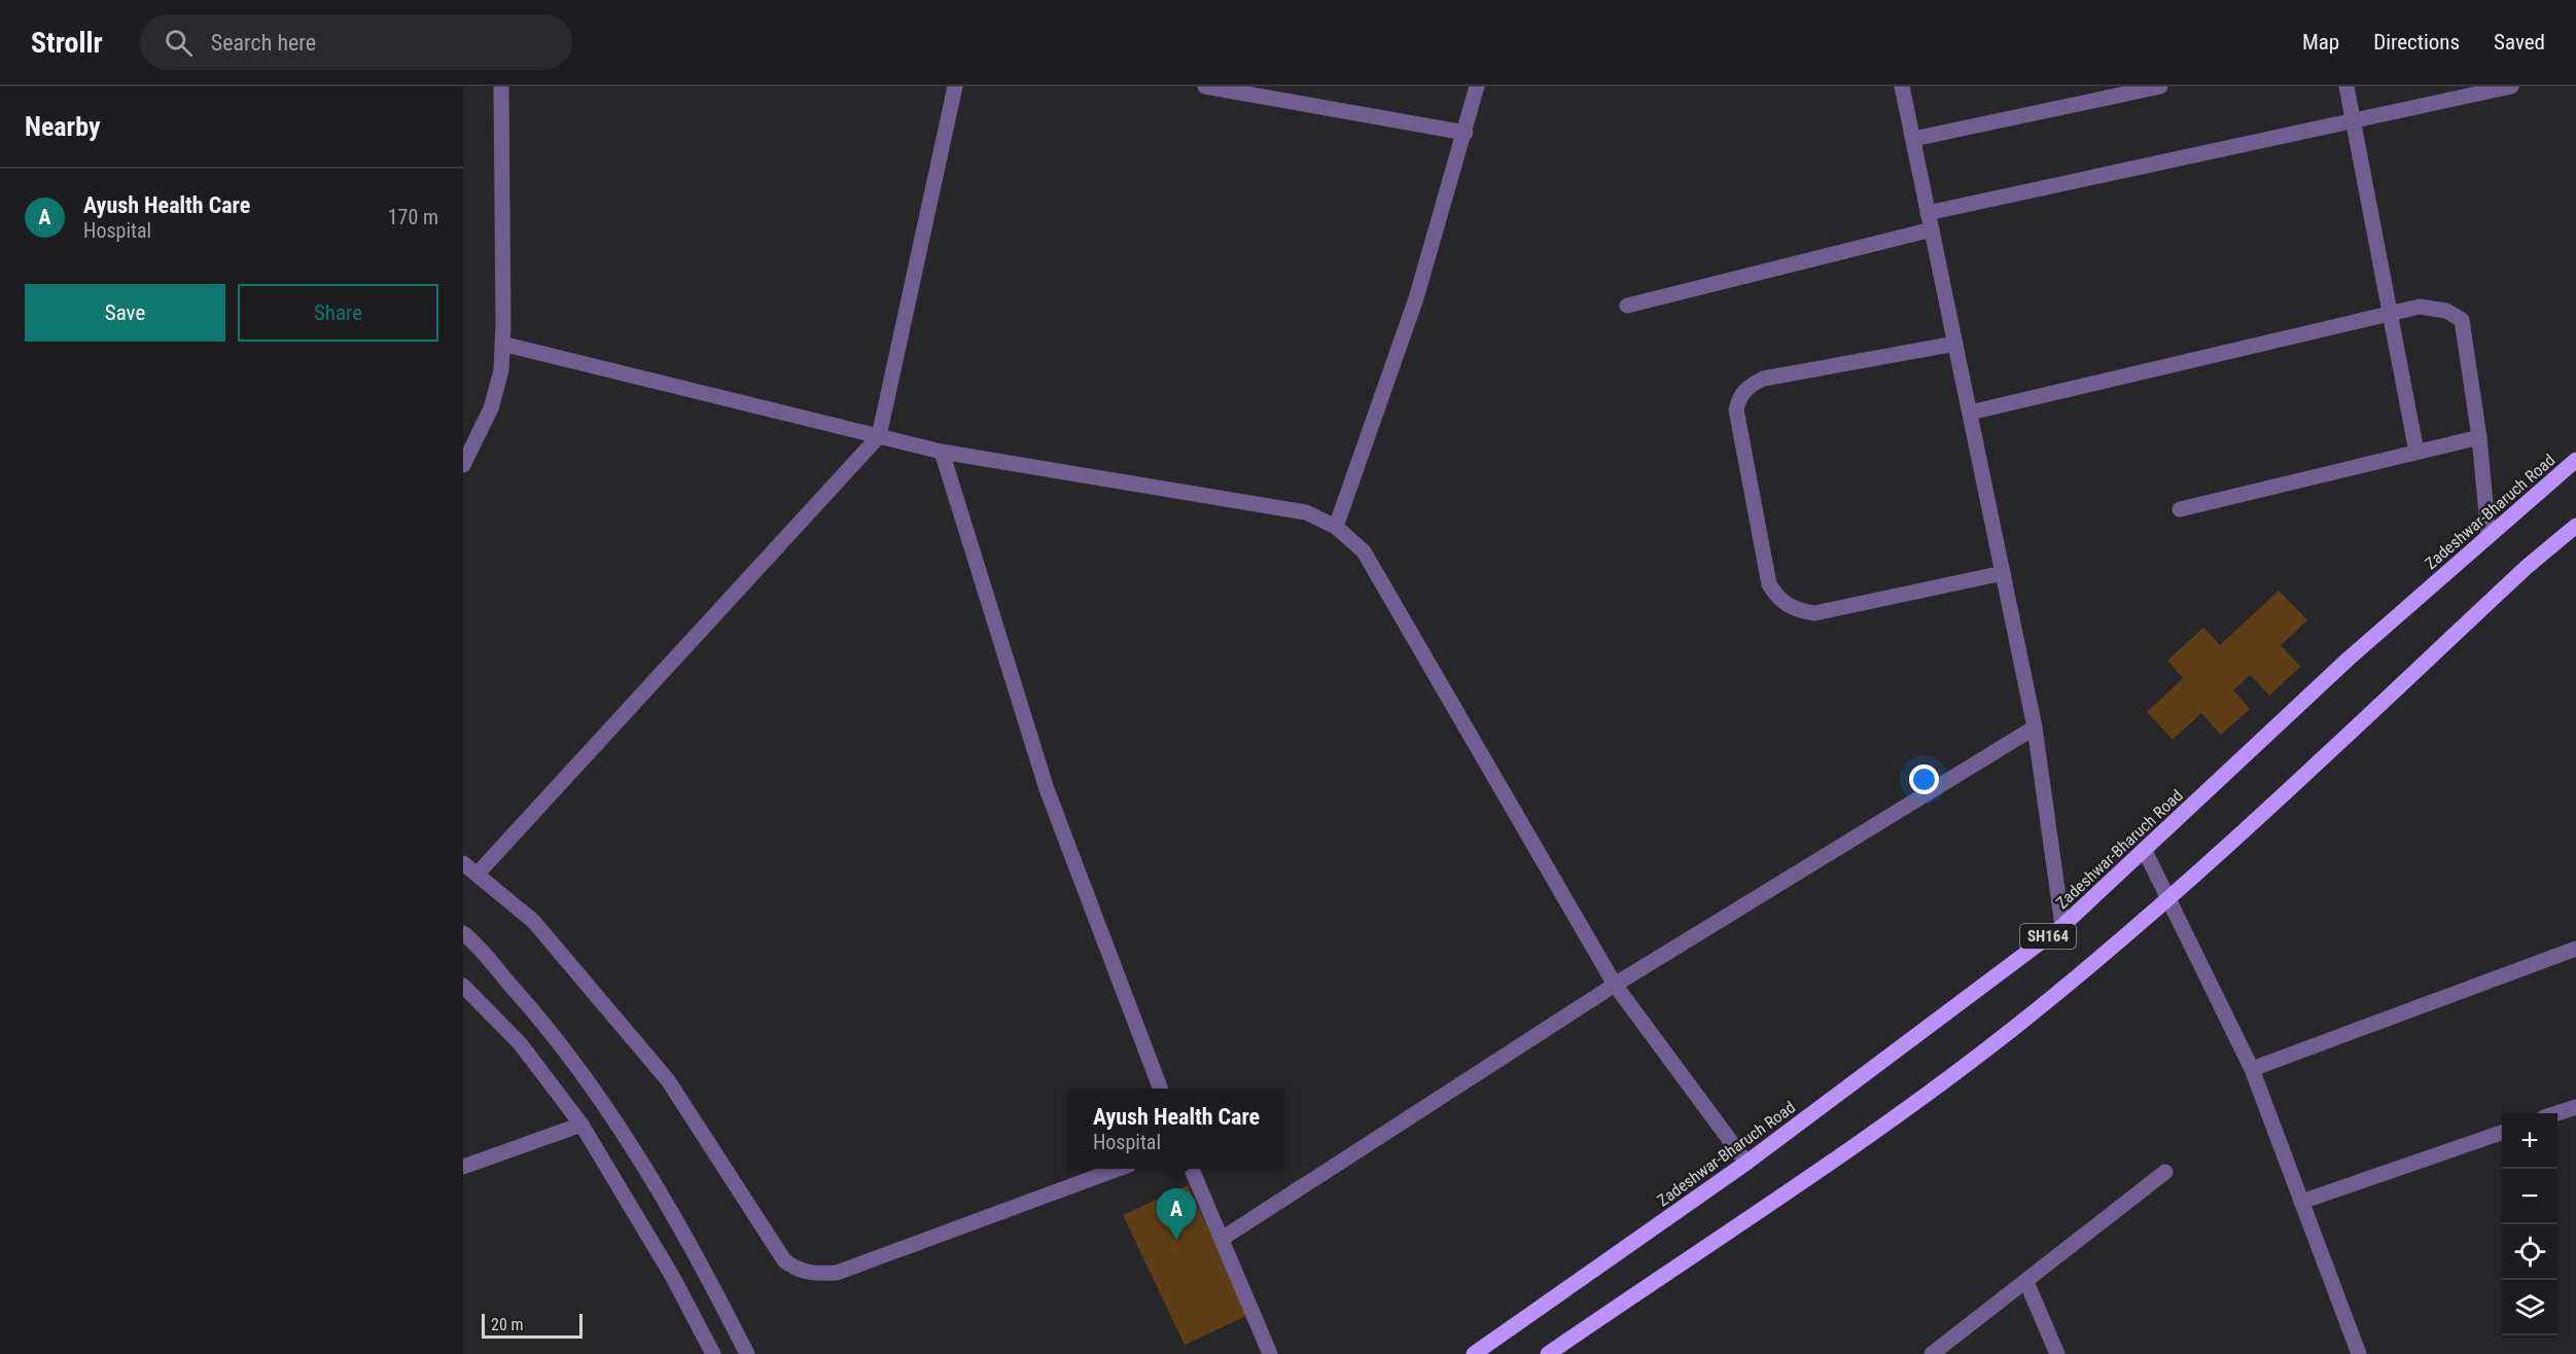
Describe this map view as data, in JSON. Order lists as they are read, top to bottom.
{
  "streets": {
    "main road": ["Zadeshwar-Bharuch Road", "SH164"]
  },
  "scale_bar": "20 m",
  "page": {
    "header": "Strollr",
    "search": "Search here",
    "nav": ["Map", "Directions", "Saved"],
    "heading": "Nearby",
    "list": [
      {
        "mark": "A",
        "name": "Ayush Health Care",
        "note": "Hospital",
        "value": "170 m"
      }
    ],
    "buttons": ["Save", "Share"],
    "popup": ["Ayush Health Care", "Hospital"],
    "map_buttons": ["+", "−"],
    "pins": "A",
    "scale": "20 m"
  }
}
